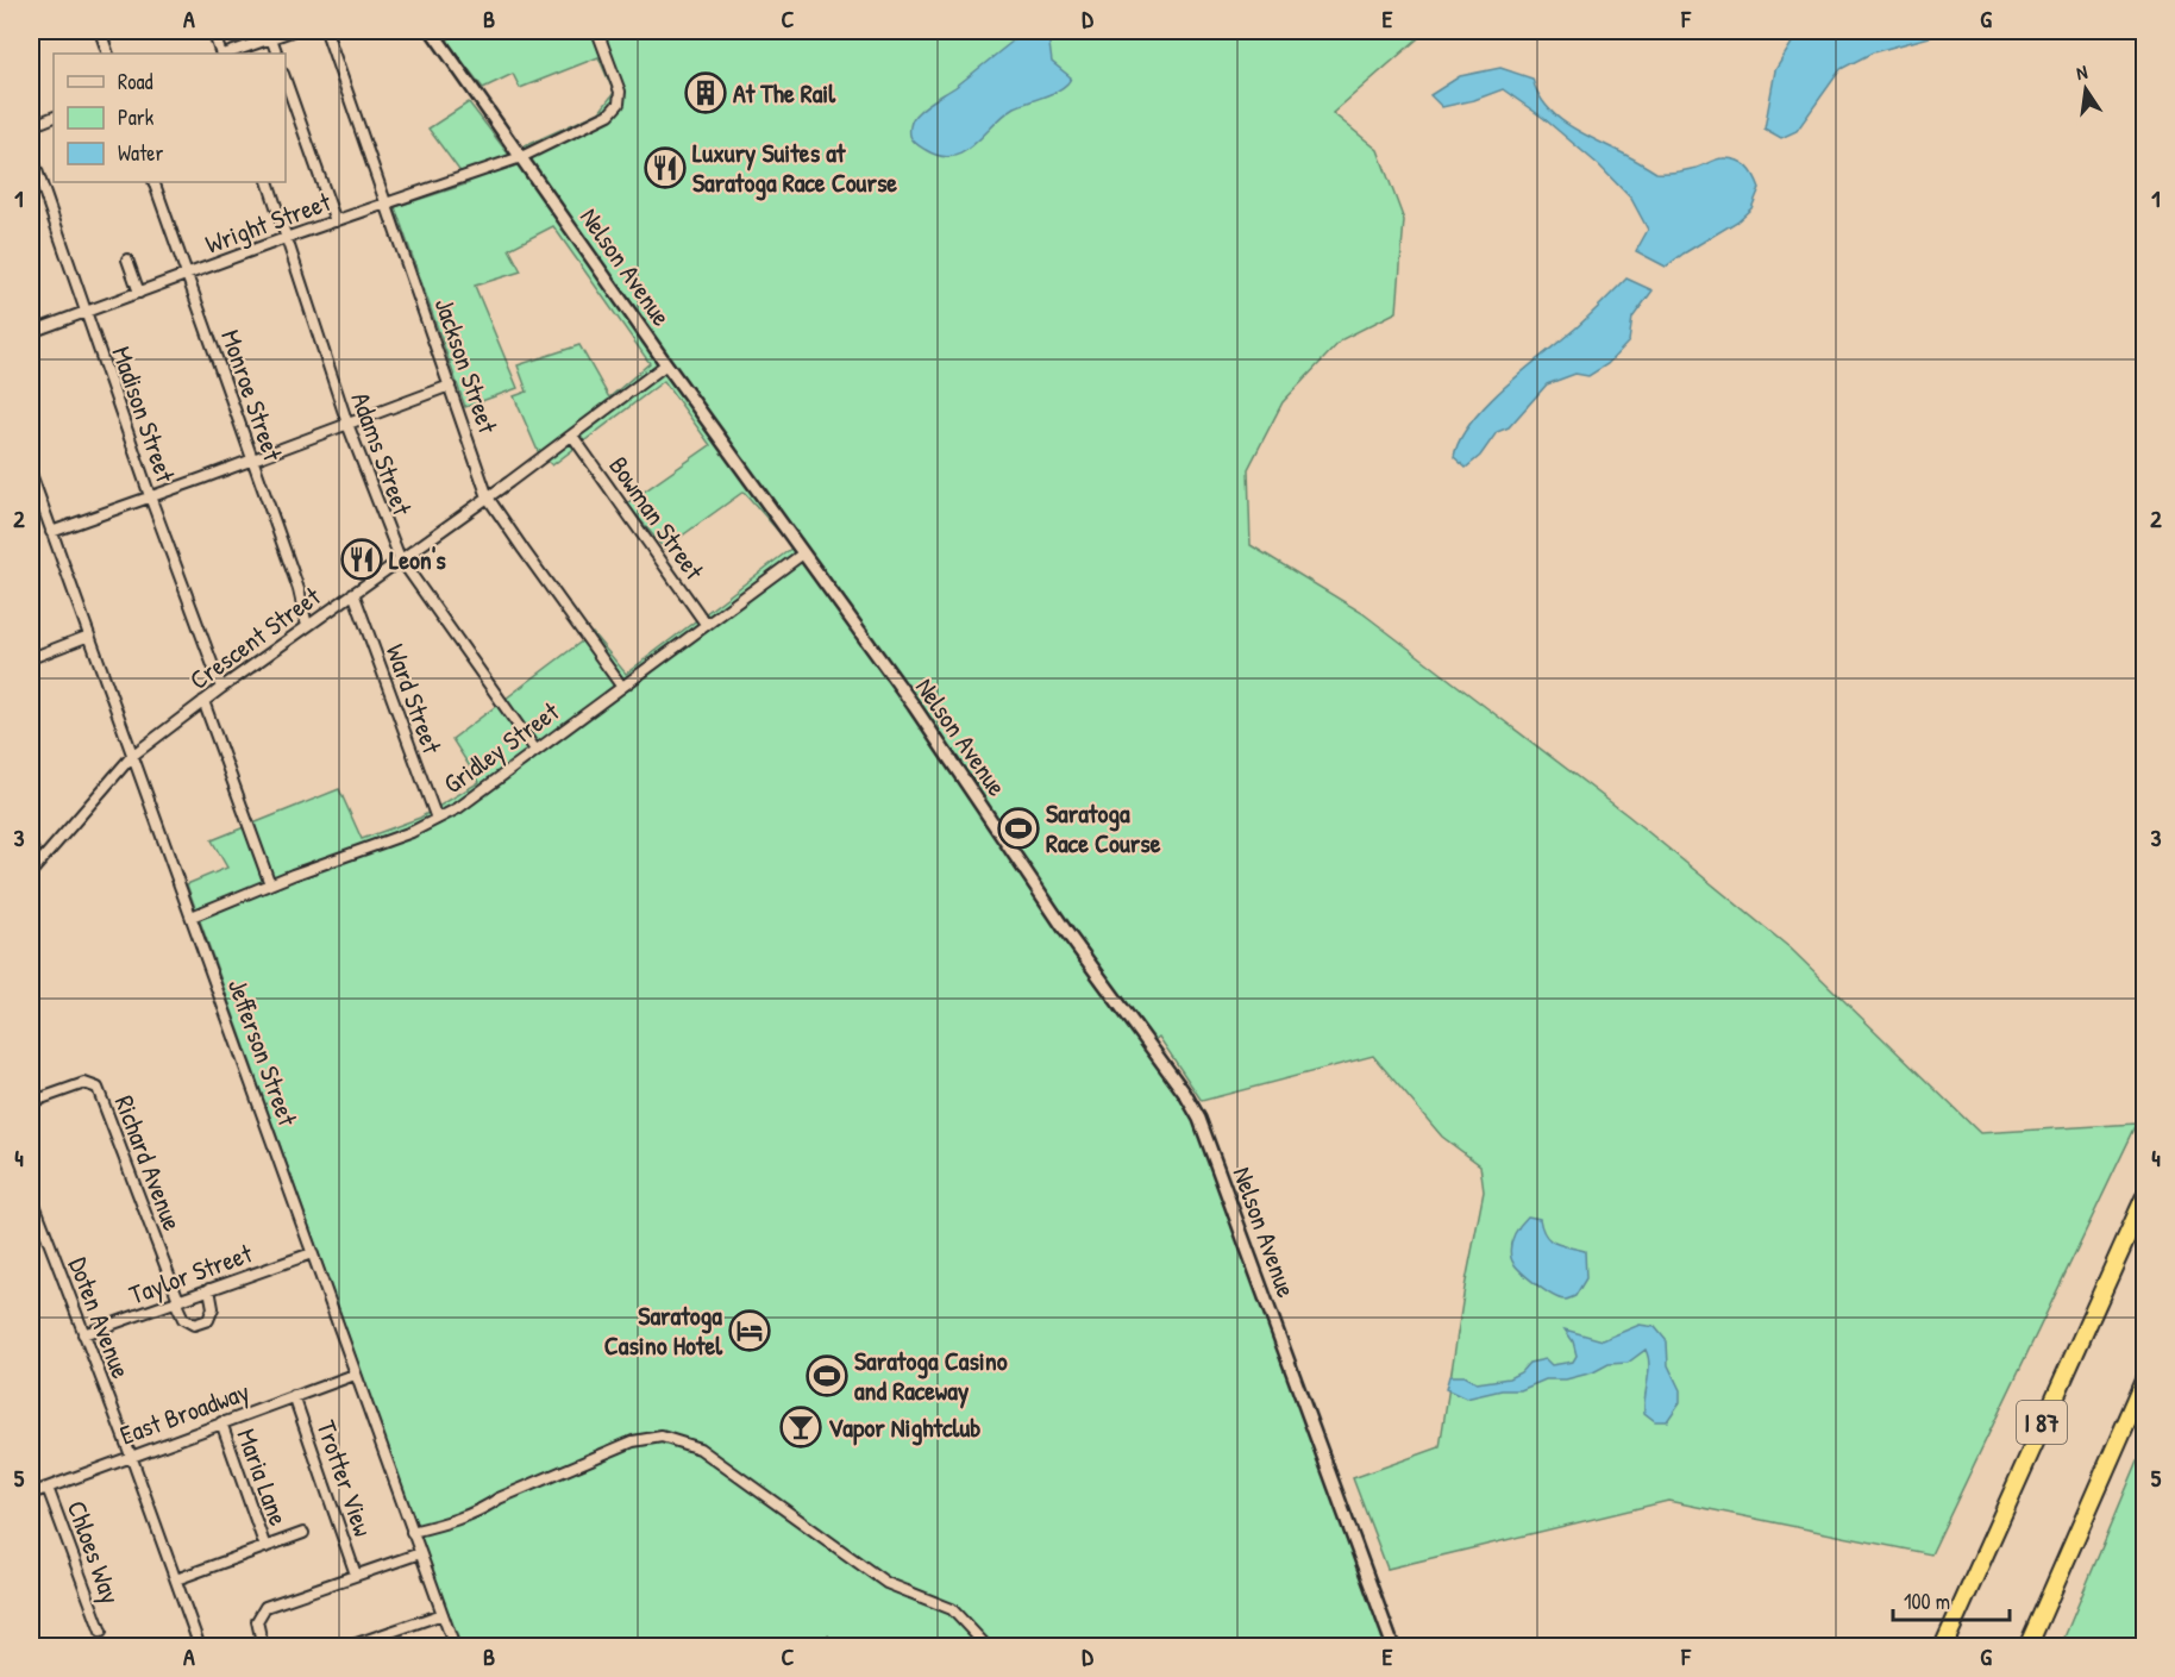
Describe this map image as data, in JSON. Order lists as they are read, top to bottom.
{
  "streets": {
    "highway": ["I 87"],
    "street": [
      "Wright Street",
      "Nelson Avenue",
      "Jackson Street",
      "Monroe Street",
      "Madison Street",
      "Adams Street",
      "Bowman Street",
      "Crescent Street",
      "Ward Street",
      "Gridley Street",
      "Jefferson Street",
      "Richard Avenue",
      "Taylor Street",
      "Doten Avenue",
      "East Broadway",
      "Maria Lane",
      "Trotter View",
      "Chloes Way"
    ]
  },
  "crossings": [
    ["Wright Street", "Nelson Avenue"],
    ["Wright Street", "Jackson Street"],
    ["Wright Street", "Monroe Street"],
    ["Wright Street", "Madison Street"],
    ["Wright Street", "Adams Street"],
    ["Nelson Avenue", "Crescent Street"],
    ["Nelson Avenue", "Gridley Street"],
    ["Jackson Street", "Crescent Street"],
    ["Jackson Street", "Gridley Street"],
    ["Monroe Street", "Crescent Street"],
    ["Madison Street", "Crescent Street"],
    ["Adams Street", "Crescent Street"],
    ["Adams Street", "Gridley Street"],
    ["Bowman Street", "Crescent Street"],
    ["Bowman Street", "Gridley Street"],
    ["Crescent Street", "Ward Street"],
    ["Crescent Street", "Jefferson Street"],
    ["Ward Street", "Gridley Street"],
    ["Gridley Street", "Jefferson Street"],
    ["Jefferson Street", "Taylor Street"],
    ["Jefferson Street", "East Broadway"],
    ["Richard Avenue", "Taylor Street"],
    ["Taylor Street", "Doten Avenue"],
    ["Doten Avenue", "East Broadway"],
    ["East Broadway", "Maria Lane"],
    ["East Broadway", "Trotter View"],
    ["East Broadway", "Chloes Way"]
  ],
  "places": {
    "building": ["At The Rail"],
    "restaurant": ["Luxury Suites at Saratoga Race Course", "Leon's"],
    "sports": ["Saratoga Race Course", "Saratoga Casino and Raceway"],
    "hotel": ["Saratoga Casino Hotel"],
    "bar": ["Vapor Nightclub"]
  },
  "legend": ["Road", "Park", "Water"],
  "scale_bar": "100 m",
  "north": "top",
  "grid": {
    "columns": [
      "A",
      "B",
      "C",
      "D",
      "E",
      "F",
      "G"
    ],
    "rows": [
      "1",
      "2",
      "3",
      "4",
      "5"
    ]
  }
}
